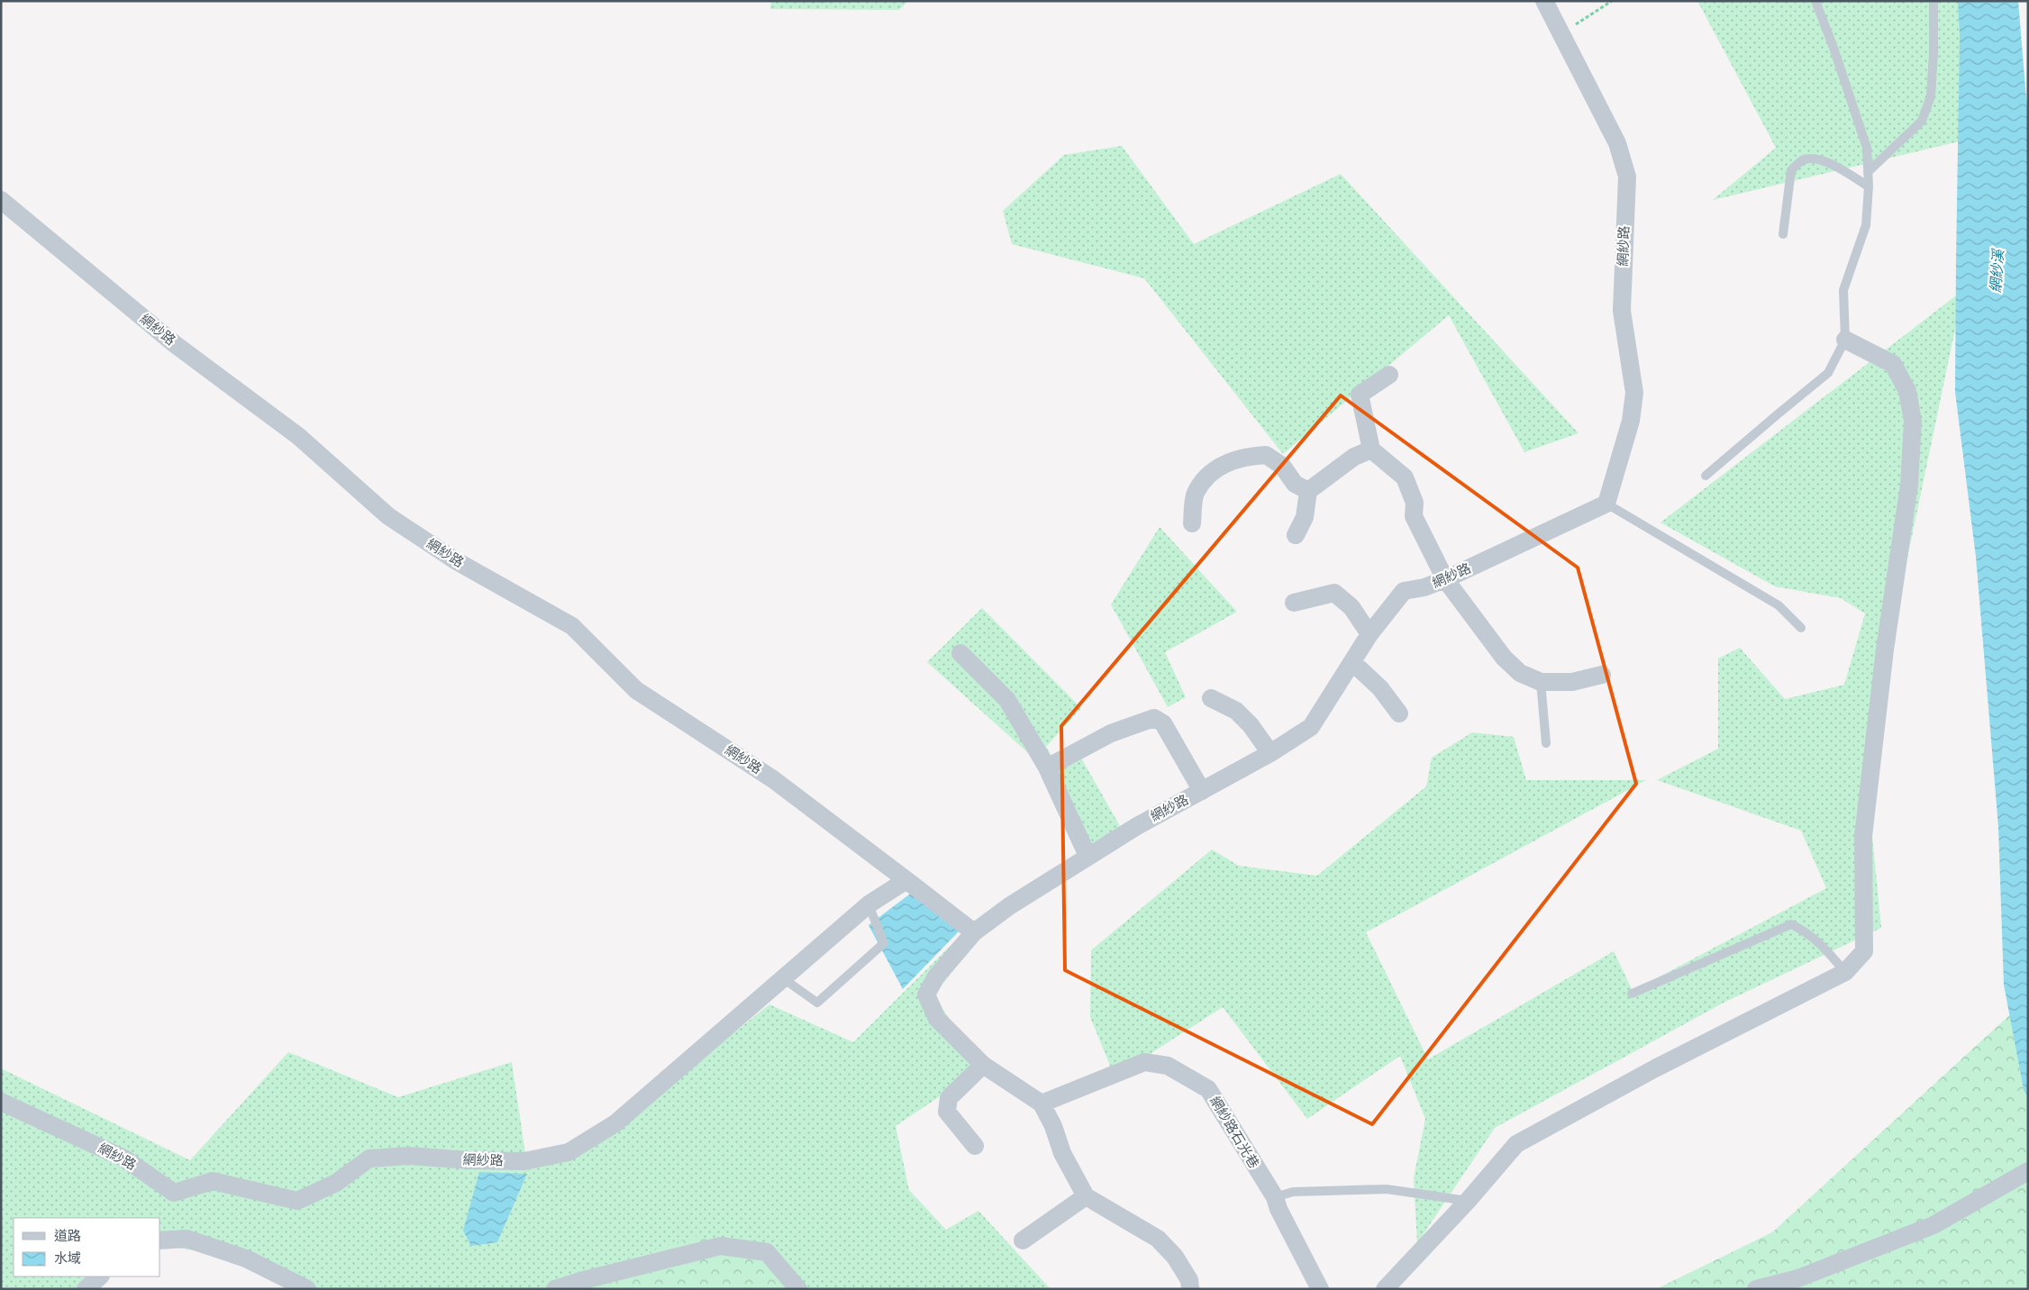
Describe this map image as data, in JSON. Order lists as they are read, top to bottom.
{
  "streets": {
    "street": ["網紗路", "網紗路石光巷"]
  },
  "water": ["網紗溪"],
  "legend": ["道路", "水域"]
}
